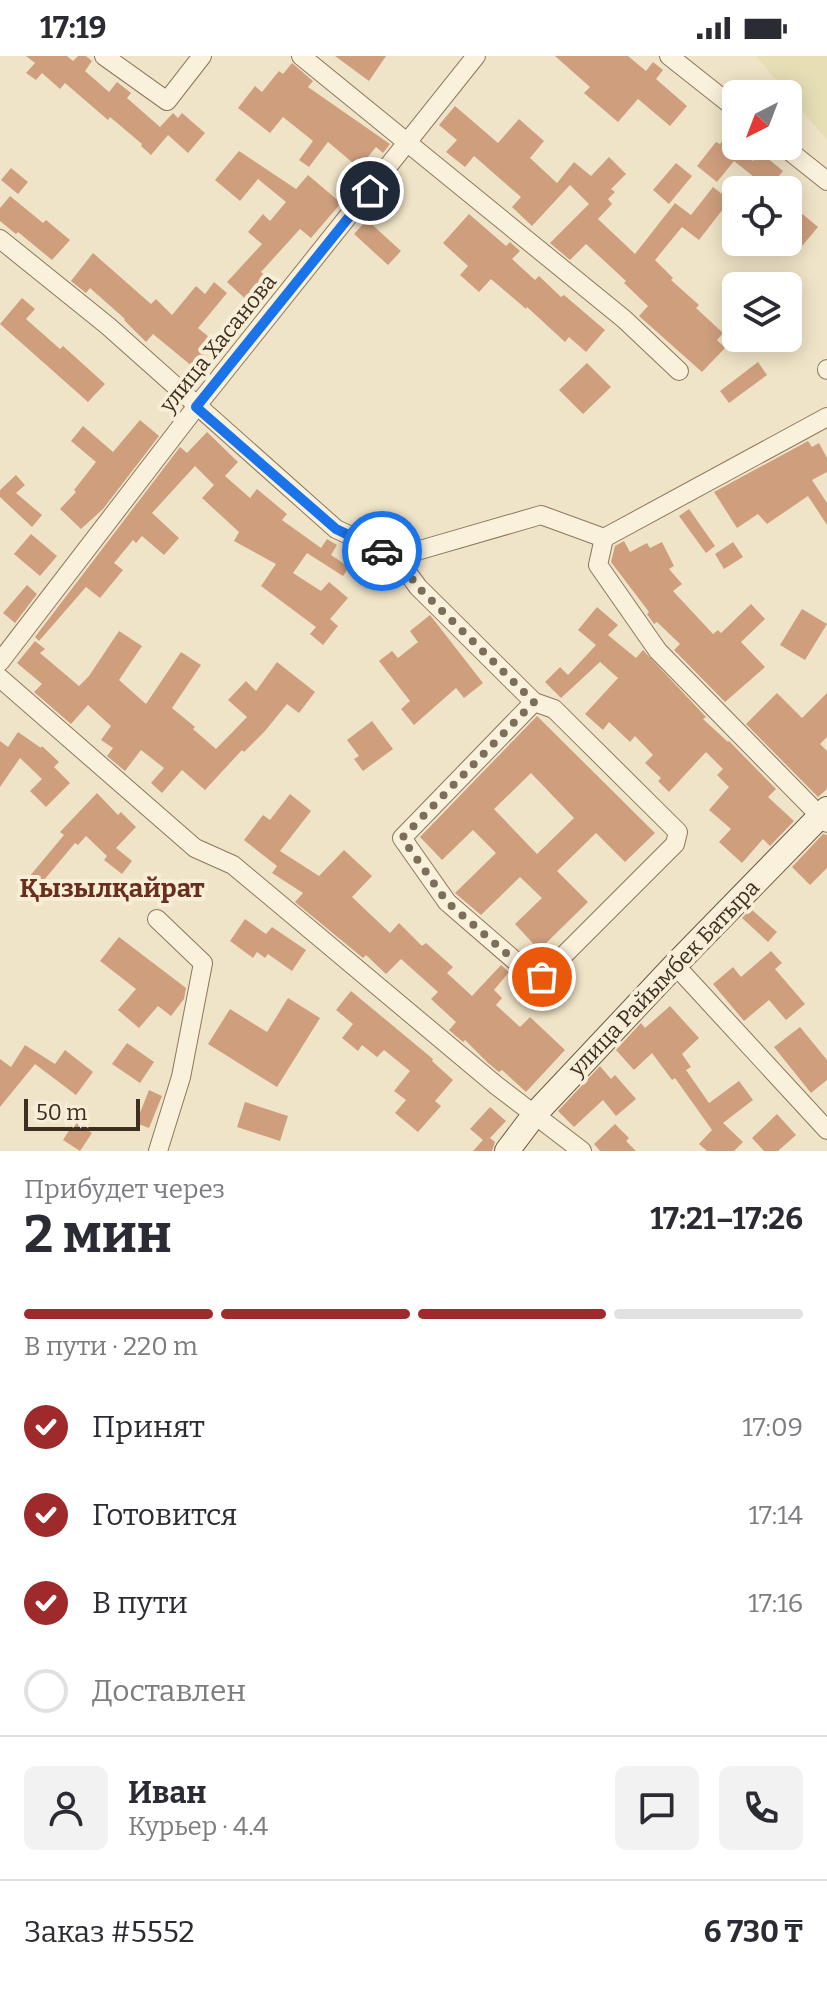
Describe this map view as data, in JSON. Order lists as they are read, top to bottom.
{
  "streets": {
    "street": ["улица Хасанова", "улица Райымбек Батыра"]
  },
  "districts": ["Қызылқайрат"],
  "scale_bar": "50 m",
  "north": "bottom left",
  "page": {
    "status": "17:19",
    "scale": "50 m",
    "heading": ["2 мин", "Прибудет через", "17:21–17:26"],
    "panel": [
      "Иван",
      "Курьер · 4.4",
      "Заказ #5552",
      "6 730 ₸"
    ],
    "bar": "В пути · 220 m",
    "list": [
      ["Принят", "17:09"],
      ["Готовится", "17:14"],
      ["В пути", "17:16"],
      "Доставлен"
    ]
  }
}
